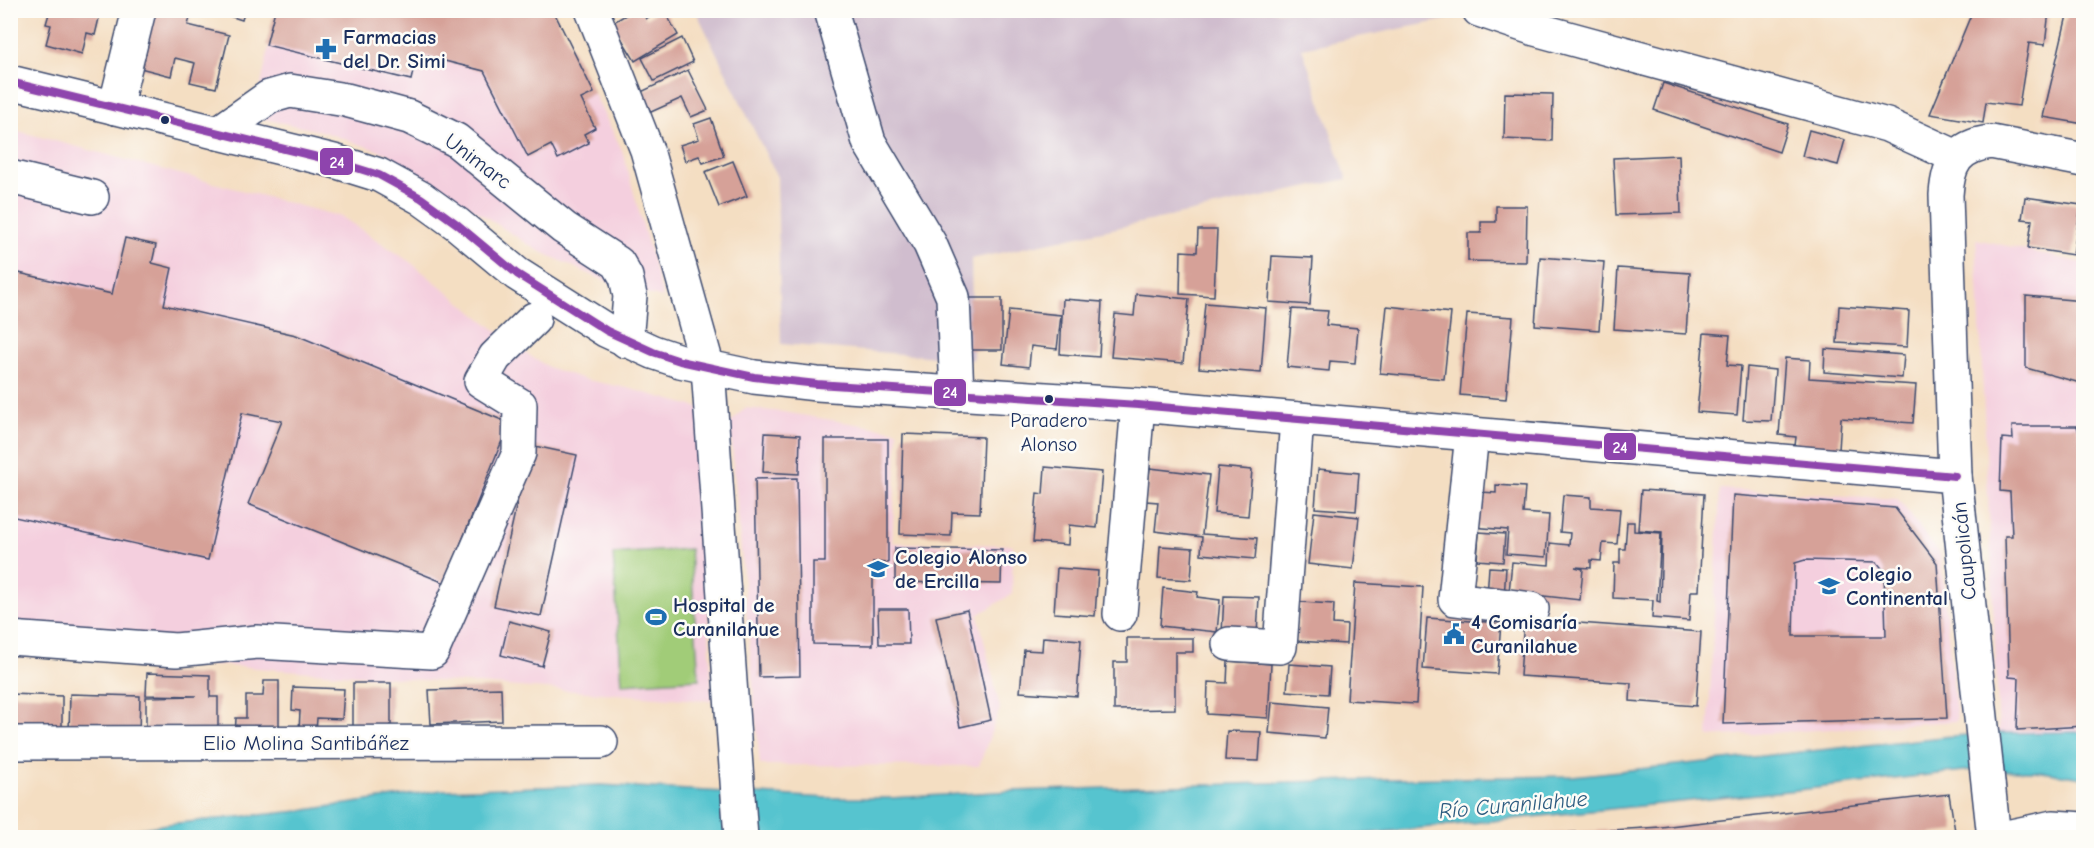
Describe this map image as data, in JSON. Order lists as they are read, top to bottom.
{
  "streets": {
    "main road": ["Unimarc", "Caupolicán", "Elio Molina Santibáñez"]
  },
  "water": ["Río Curanilahue"],
  "places": {
    "pharmacy": ["Farmacias del Dr. Simi"],
    "other": ["Paradero Alonso"],
    "school or university": ["Colegio Alonso de Ercilla", "Colegio Continental"],
    "sports": ["Hospital de Curanilahue"],
    "public building": ["4 Comisaría Curanilahue"]
  },
  "lines": ["transit line 24"]
}
